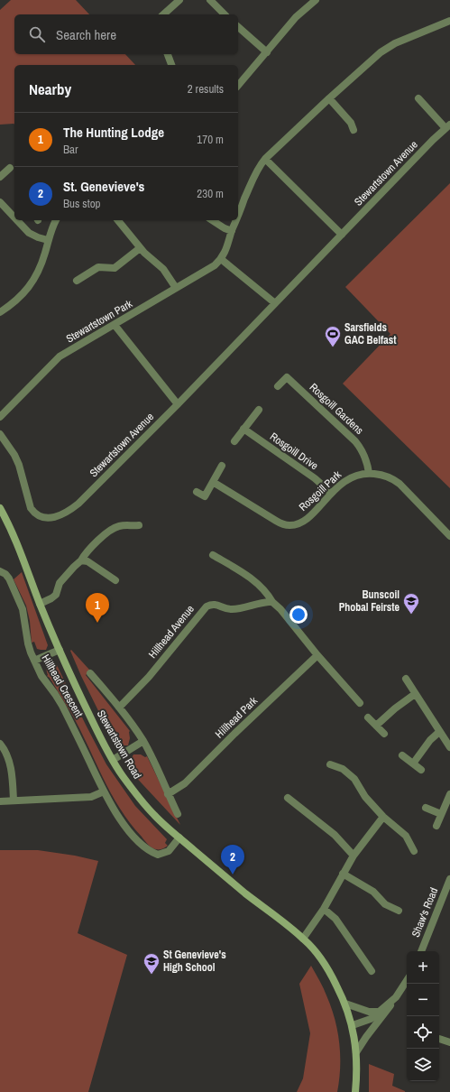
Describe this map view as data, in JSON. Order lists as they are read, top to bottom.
{
  "streets": {
    "main road": ["Stewartstown Road"],
    "street": [
      "Stewartstown Avenue",
      "Stewartstown Park",
      "Rosgoill Gardens",
      "Rosgoill Drive",
      "Rosgoill Park",
      "Hillhead Avenue",
      "Hillhead Crescent",
      "Hillhead Park",
      "Shaw's Road"
    ]
  },
  "crossings": [
    ["Rosgoill Gardens", "Rosgoill Park"],
    ["Rosgoill Drive", "Rosgoill Park"],
    ["Hillhead Crescent", "Stewartstown Road"]
  ],
  "places": {
    "sports": ["Sarsfields GAC Belfast"],
    "school or university": ["Bunscoil Phobal Feirste", "St Genevieve's High School"]
  },
  "page": {
    "search": "Search here",
    "heading": ["Nearby", "2 results"],
    "list": [
      {
        "mark": "1",
        "name": "The Hunting Lodge",
        "note": "Bar",
        "value": "170 m"
      },
      {
        "mark": "2",
        "name": "St. Genevieve's",
        "note": "Bus stop",
        "value": "230 m"
      }
    ],
    "pins": ["1", "2"],
    "map_buttons": ["+", "−"]
  }
}
